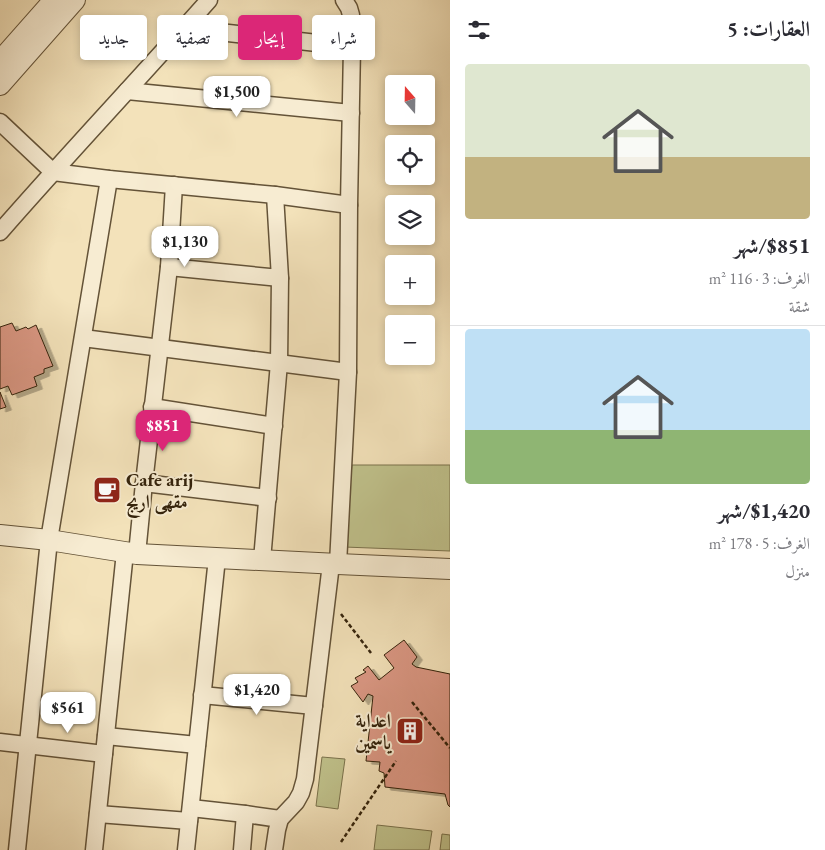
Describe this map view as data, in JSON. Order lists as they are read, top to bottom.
{
  "places": {
    "cafe": ["Cafe arij مقهى اريج"],
    "building": ["اعداية ياسمين"]
  },
  "north": "top",
  "page": {
    "heading": "العقارات: 5",
    "chip": [
      "شراء",
      "إيجار",
      "تصفية",
      "جديد"
    ],
    "list": [
      {
        "name": "$851/شهر",
        "note": "الغرف: 3 · 116 m² · شقة"
      },
      {
        "name": "$1,420/شهر",
        "note": "الغرف: 5 · 178 m² · منزل"
      }
    ],
    "map_buttons": ["+", "−"],
    "price": [
      "$1,500",
      "$1,130",
      "$851",
      "$1,420",
      "$561"
    ]
  }
}
